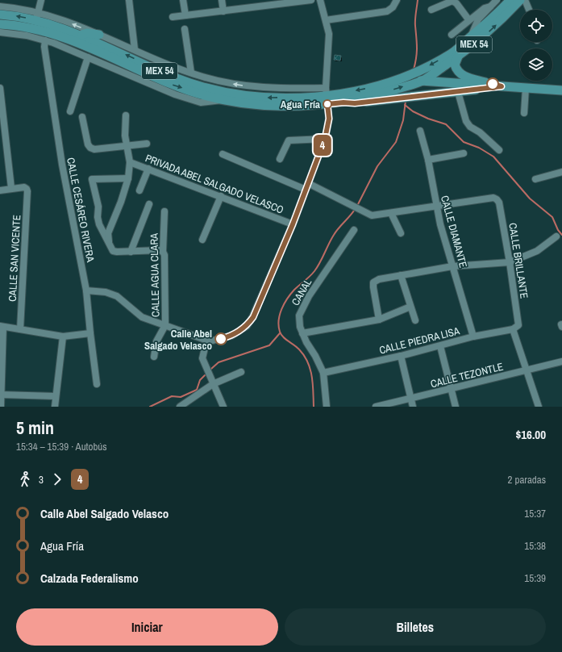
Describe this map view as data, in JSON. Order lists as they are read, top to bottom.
{
  "streets": {
    "main road": ["MEX 54"],
    "street": [
      "PRIVADA ABEL SALGADO VELASCO",
      "CALLE CESÁREO RIVERA",
      "CALLE DIAMANTE",
      "CALLE SAN VICENTE",
      "CALLE BRILLANTE",
      "CALLE AGUA CLARA",
      "CANAL",
      "CALLE PIEDRA LISA",
      "CALLE TEZONTLE"
    ]
  },
  "crossings": [
    ["CALLE DIAMANTE", "CALLE BRILLANTE"],
    ["CALLE DIAMANTE", "CALLE PIEDRA LISA"],
    ["CALLE BRILLANTE", "CALLE PIEDRA LISA"],
    ["CALLE BRILLANTE", "CALLE TEZONTLE"],
    ["CANAL", "CALLE PIEDRA LISA"]
  ],
  "places": ["Agua Fría", "Calle Abel Salgado Velasco"],
  "lines": ["bus line 4"],
  "page": {
    "on_map": "4",
    "heading": ["5 min", "15:34 – 15:39 · Autobús", "$16.00"],
    "legs": ["3", "4", "2 paradas"],
    "list": [
      {
        "name": "Calle Abel Salgado Velasco",
        "value": "15:37"
      },
      {
        "name": "Agua Fría",
        "value": "15:38"
      },
      {
        "name": "Calzada Federalismo",
        "value": "15:39"
      }
    ],
    "buttons": ["Iniciar", "Billetes"]
  }
}
